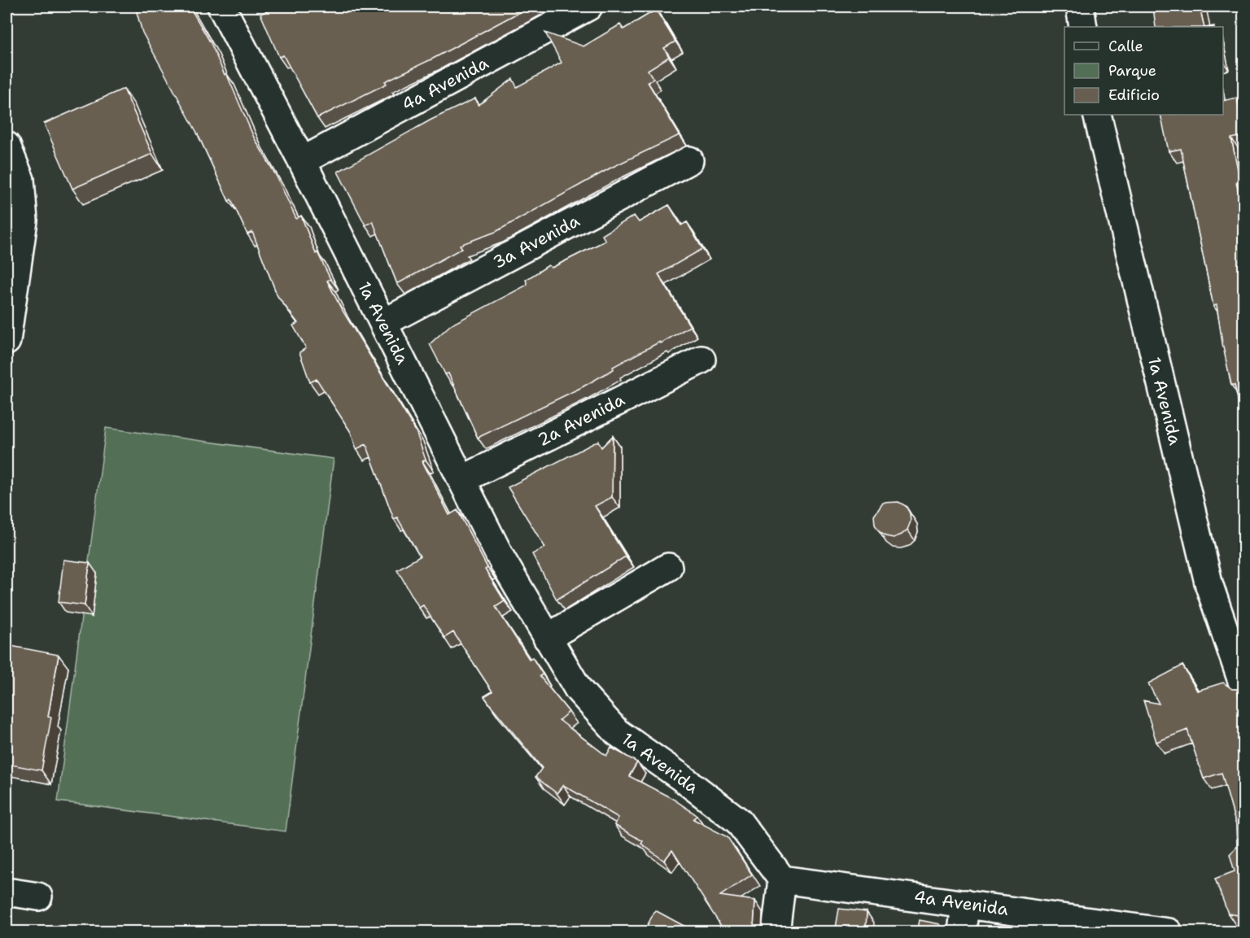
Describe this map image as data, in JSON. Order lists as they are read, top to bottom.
{
  "streets": {
    "street": [
      "4a Avenida",
      "3a Avenida",
      "1a Avenida",
      "2a Avenida"
    ]
  },
  "crossings": [
    ["4a Avenida", "1a Avenida"],
    ["3a Avenida", "1a Avenida"],
    ["1a Avenida", "2a Avenida"]
  ],
  "legend": ["Calle", "Parque", "Edificio"]
}
